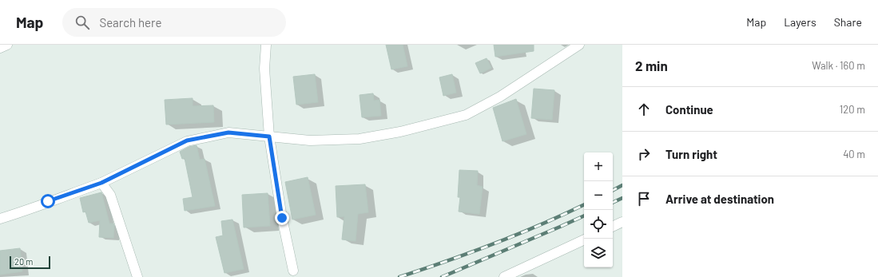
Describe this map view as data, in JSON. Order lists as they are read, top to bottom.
{
  "scale_bar": "20 m",
  "page": {
    "header": "Map",
    "search": "Search here",
    "nav": ["Map", "Layers", "Share"],
    "heading": ["2 min", "Walk · 160 m"],
    "list": [
      ["Continue", "120 m"],
      ["Turn right", "40 m"],
      "Arrive at destination"
    ],
    "map_buttons": ["+", "−"],
    "scale": "20 m"
  }
}
